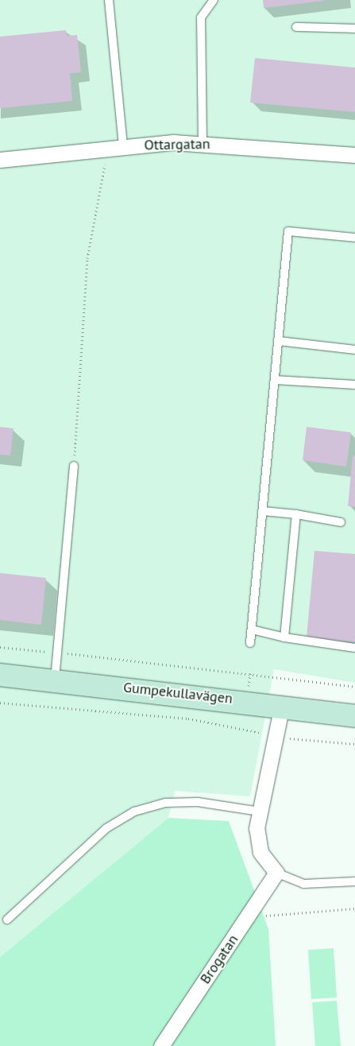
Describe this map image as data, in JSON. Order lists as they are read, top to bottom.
{
  "streets": {
    "street": ["Ottargatan", "Gumpekullavägen", "Brogatan"]
  }
}
